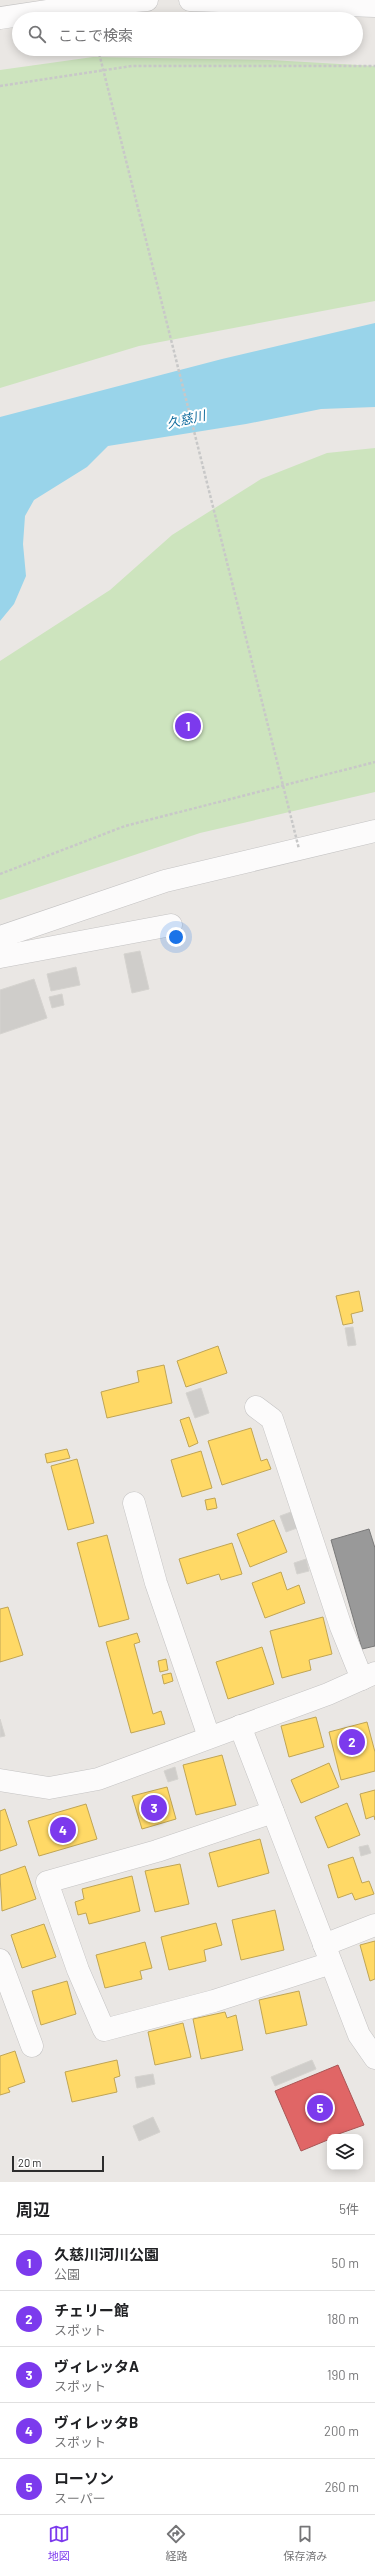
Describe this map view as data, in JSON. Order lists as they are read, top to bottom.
{
  "water": ["久慈川"],
  "scale_bar": "20 m",
  "page": {
    "search": "ここで検索",
    "pins": [
      "1",
      "2",
      "3",
      "4",
      "5"
    ],
    "scale": "20 m",
    "heading": ["周辺", "5件"],
    "list": [
      {
        "mark": "1",
        "name": "久慈川河川公園",
        "note": "公園",
        "value": "50 m"
      },
      {
        "mark": "2",
        "name": "チェリー館",
        "note": "スポット",
        "value": "180 m"
      },
      {
        "mark": "3",
        "name": "ヴィレッタA",
        "note": "スポット",
        "value": "190 m"
      },
      {
        "mark": "4",
        "name": "ヴィレッタB",
        "note": "スポット",
        "value": "200 m"
      },
      {
        "mark": "5",
        "name": "ローソン",
        "note": "スーパー",
        "value": "260 m"
      }
    ],
    "nav": ["地図", "経路", "保存済み"]
  }
}
